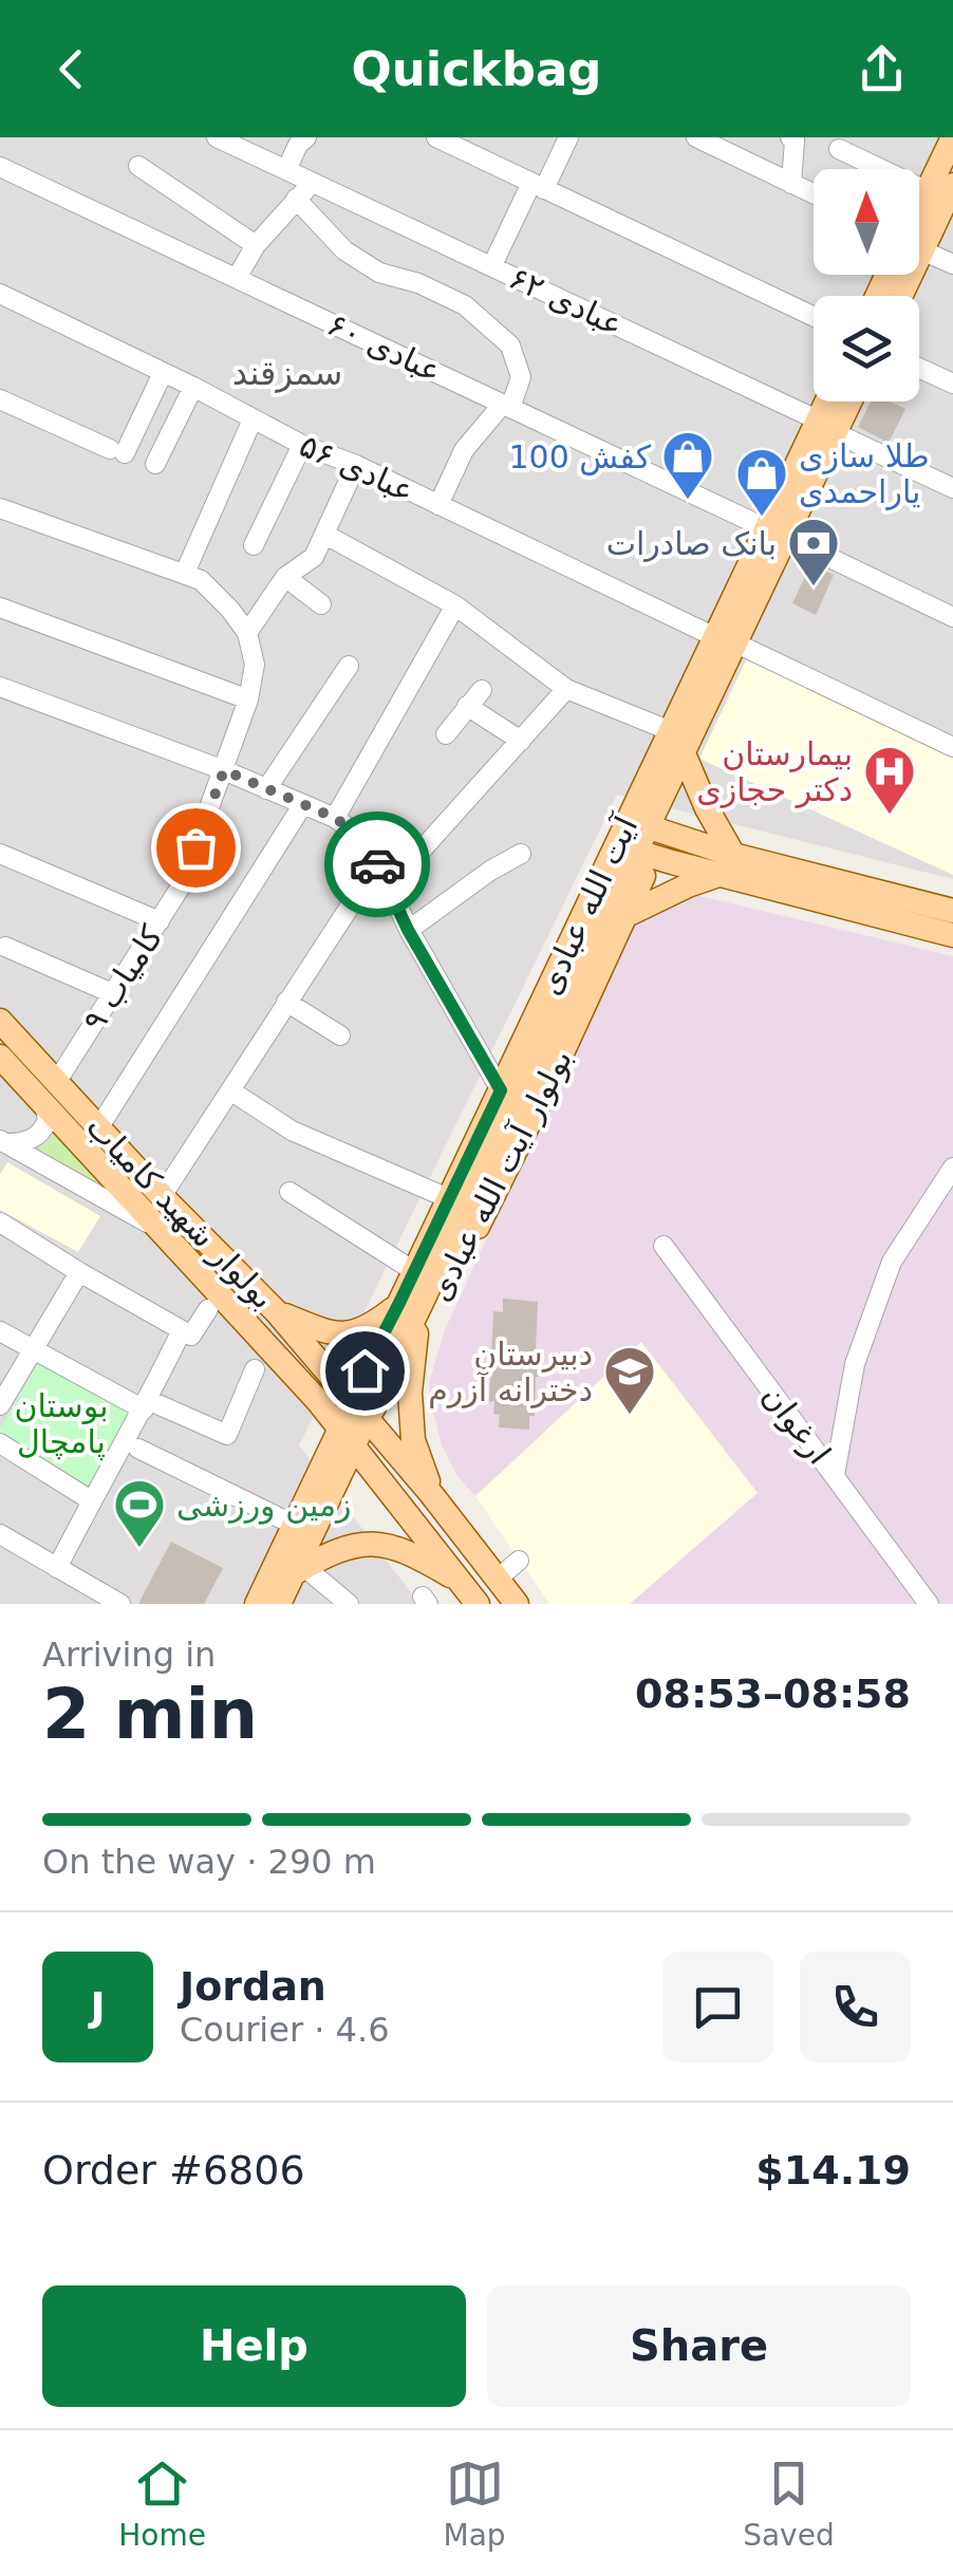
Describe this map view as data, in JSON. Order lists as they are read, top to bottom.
{
  "streets": {
    "main road": ["آیت الله عبادی", "بولوار آیت الله عبادی", "بولوار شهید کامیاب"],
    "street": [
      "عبادی ۶۲",
      "عبادی ۶۰",
      "عبادی ۵۶",
      "کامیاب ۹",
      "ارغوان"
    ]
  },
  "crossings": [
    ["عبادی ۶۲", "آیت الله عبادی"],
    ["عبادی ۶۰", "آیت الله عبادی"],
    ["عبادی ۵۶", "آیت الله عبادی"],
    ["آیت الله عبادی", "بولوار آیت الله عبادی"],
    ["آیت الله عبادی", "بولوار شهید کامیاب"],
    ["کامیاب ۹", "بولوار شهید کامیاب"],
    ["بولوار آیت الله عبادی", "بولوار شهید کامیاب"]
  ],
  "districts": ["سمزقند"],
  "parks": ["بوستان پامچال"],
  "places": {
    "shop": ["کفش 100", "طلا سازی یاراحمدی"],
    "bank": ["بانک صادرات"],
    "hospital": ["بیمارستان دکتر حجازی"],
    "school or university": ["دبیرستان دخترانه آزرم"],
    "sports": ["زمین ورزشی"]
  },
  "north": "top",
  "page": {
    "header": "Quickbag",
    "heading": ["2 min", "Arriving in", "08:53–08:58"],
    "panel": [
      "Jordan",
      "Courier · 4.6",
      "Order #6806",
      "$14.19"
    ],
    "bar": "On the way · 290 m",
    "round": "J",
    "buttons": ["Help", "Share"],
    "tabs": ["Home", "Map", "Saved"]
  }
}
